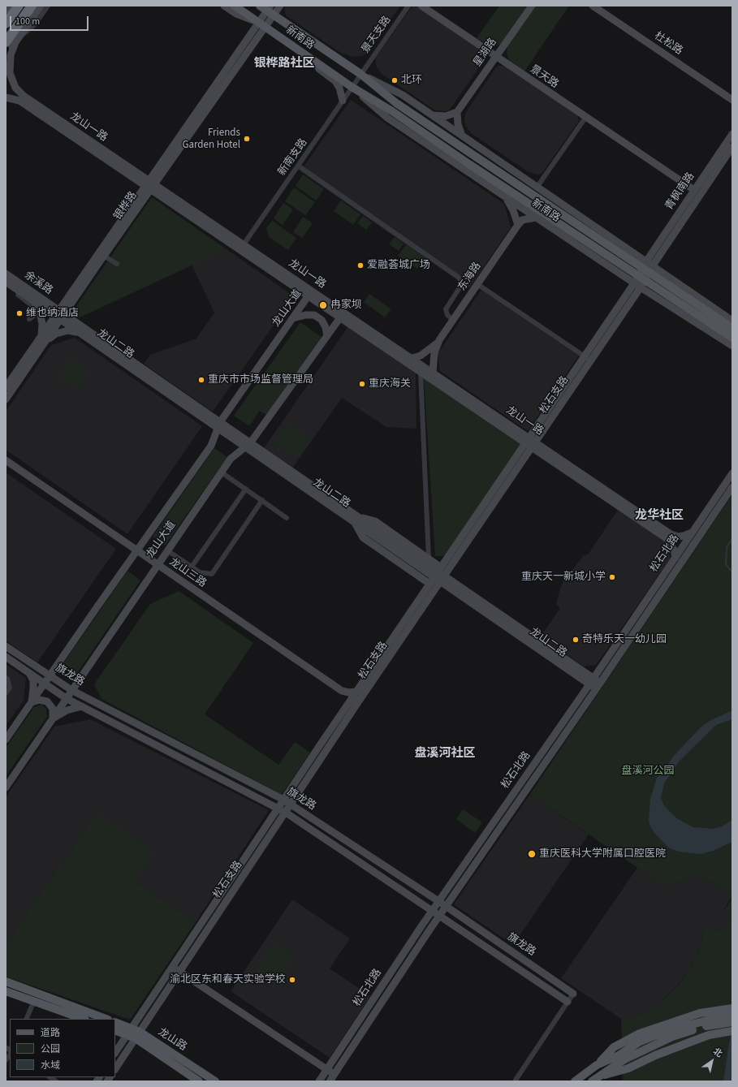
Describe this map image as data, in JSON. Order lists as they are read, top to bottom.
{
  "streets": {
    "main road": [
      "新南路",
      "杜松路",
      "星湖路",
      "景天路",
      "龙山一路",
      "青枫南路",
      "银桦路",
      "东海路",
      "余溪路",
      "龙山大道",
      "龙山二路",
      "松石支路",
      "松石北路",
      "龙山三路",
      "旗龙路",
      "龙山路"
    ],
    "street": ["景天支路", "新南支路"]
  },
  "crossings": [
    ["景天支路", "新南路"],
    ["景天支路", "新南支路"],
    ["新南路", "新南支路"],
    ["新南路", "青枫南路"],
    ["新南路", "银桦路"],
    ["新南路", "松石支路"],
    ["星湖路", "景天路"],
    ["景天路", "青枫南路"],
    ["龙山一路", "新南支路"],
    ["龙山一路", "银桦路"],
    ["龙山一路", "东海路"],
    ["龙山一路", "龙山大道"],
    ["龙山一路", "松石支路"],
    ["龙山一路", "松石北路"],
    ["青枫南路", "松石支路"],
    ["银桦路", "余溪路"],
    ["银桦路", "龙山二路"],
    ["余溪路", "龙山二路"],
    ["龙山大道", "龙山二路"],
    ["龙山大道", "龙山三路"],
    ["龙山大道", "旗龙路"],
    ["龙山二路", "松石支路"],
    ["龙山二路", "松石北路"],
    ["松石支路", "旗龙路"],
    ["松石支路", "龙山路"],
    ["松石北路", "旗龙路"]
  ],
  "districts": ["银桦路社区", "龙华社区", "盘溪河社区"],
  "parks": ["盘溪河公园"],
  "places": [
    "北环",
    "Friends Garden Hotel",
    "爱融荟城广场",
    "冉家坝",
    "维也纳酒店",
    "重庆市市场监督管理局",
    "重庆海关",
    "重庆天一新城小学",
    "奇特乐天一幼儿园",
    "重庆医科大学附属口腔医院",
    "渝北区东和春天实验学校"
  ],
  "legend": ["道路", "公园", "水域"],
  "scale_bar": "100 m",
  "north": "top right"
}
